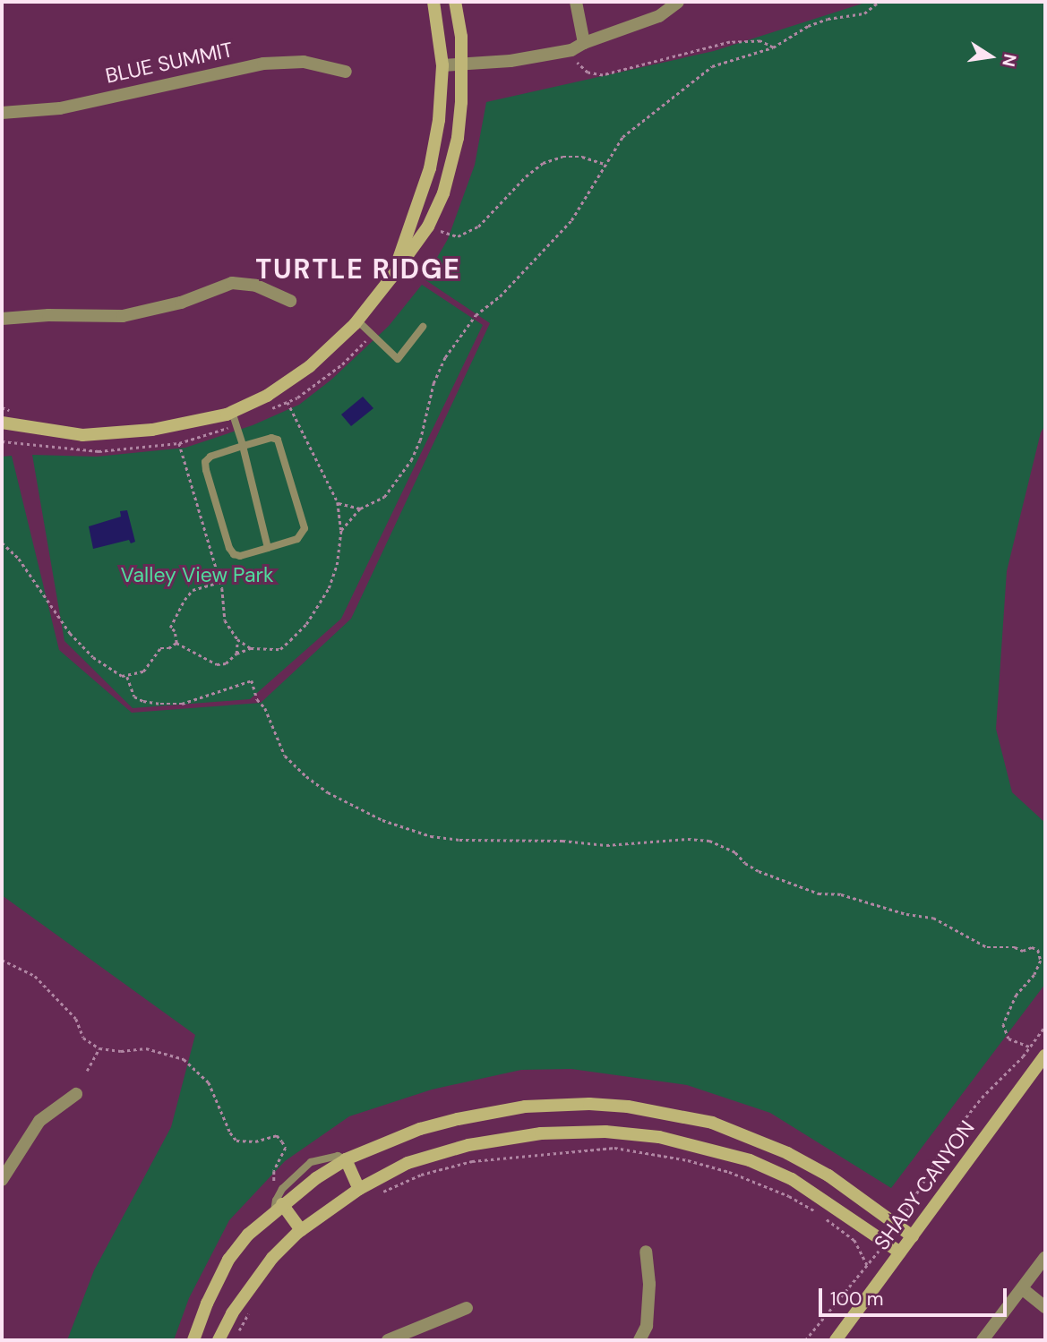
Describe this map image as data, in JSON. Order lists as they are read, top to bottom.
{
  "streets": {
    "street": ["BLUE SUMMIT", "SHADY CANYON"]
  },
  "districts": ["TURTLE RIDGE"],
  "parks": ["Valley View Park"],
  "scale_bar": "100 m",
  "north": "right"
}
